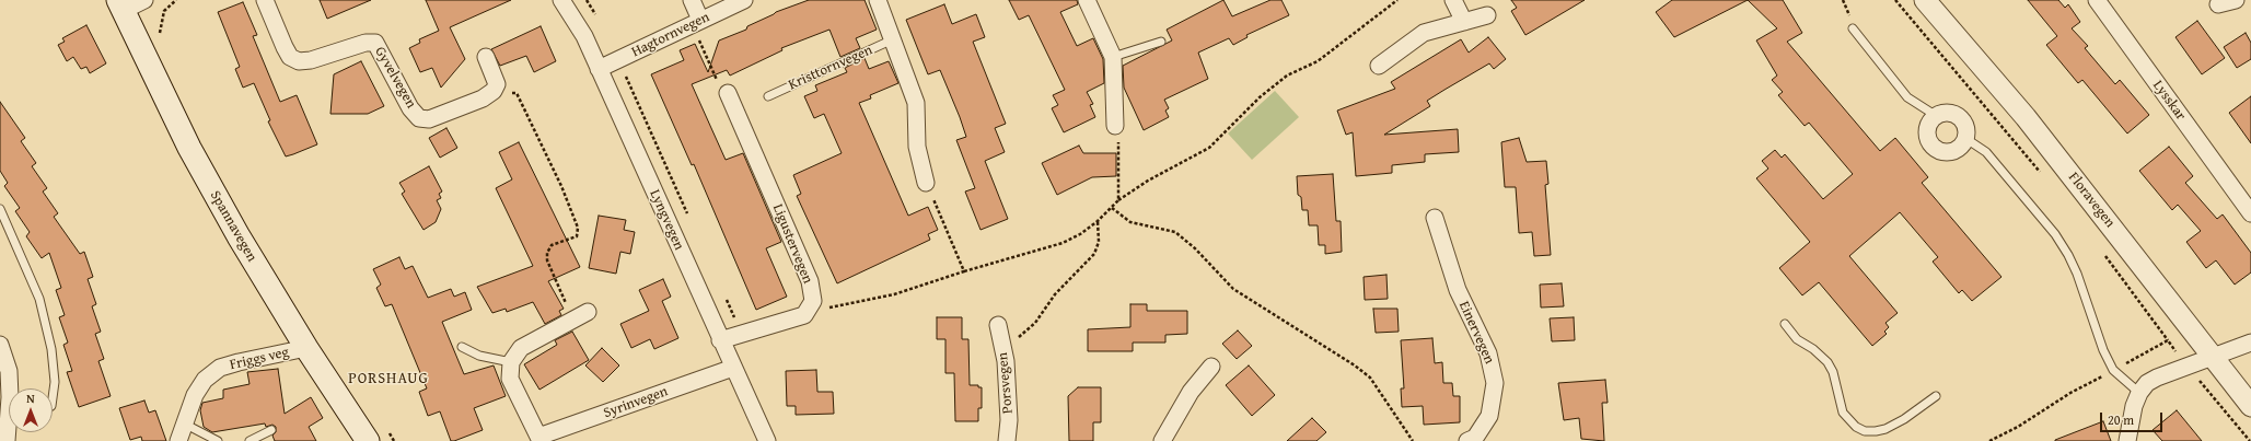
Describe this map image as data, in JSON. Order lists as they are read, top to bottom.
{
  "streets": {
    "main road": ["Spannavegen"],
    "street": [
      "Hagtornvegen",
      "Gyvelvegen",
      "Lysskar",
      "Floravegen",
      "Lyngvegen",
      "Ligustervegen",
      "Einervegen",
      "Friggs veg",
      "Porsvegen",
      "Syrinvegen"
    ],
    "lane": ["Kristtornvegen"]
  },
  "crossings": [
    ["Hagtornvegen", "Lyngvegen"],
    ["Lyngvegen", "Syrinvegen"],
    ["Spannavegen", "Friggs veg"]
  ],
  "districts": ["PORSHAUG"],
  "scale_bar": "20 m",
  "north": "top"
}
